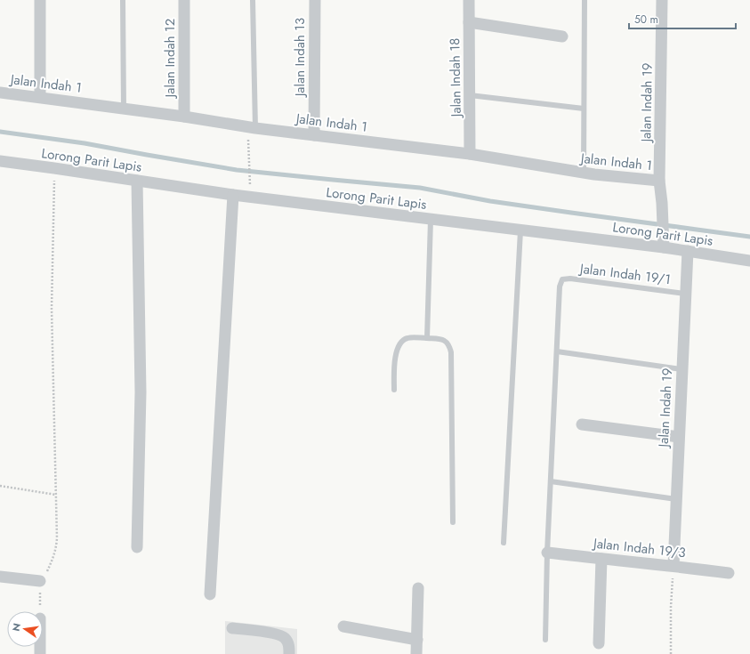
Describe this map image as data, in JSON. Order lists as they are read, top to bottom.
{
  "streets": {
    "street": [
      "Jalan Indah 13",
      "Jalan Indah 12",
      "Jalan Indah 18",
      "Jalan Indah 1",
      "Jalan Indah 19",
      "Lorong Parit Lapis",
      "Jalan Indah 19/3"
    ],
    "lane": ["Jalan Indah 19/1"]
  },
  "crossings": [
    ["Jalan Indah 13", "Jalan Indah 1"],
    ["Jalan Indah 12", "Jalan Indah 1"],
    ["Jalan Indah 18", "Jalan Indah 1"],
    ["Jalan Indah 1", "Jalan Indah 19"],
    ["Jalan Indah 19", "Lorong Parit Lapis"],
    ["Jalan Indah 19", "Jalan Indah 19/1"],
    ["Jalan Indah 19", "Jalan Indah 19/3"]
  ],
  "scale_bar": "50 m",
  "north": "left"
}
